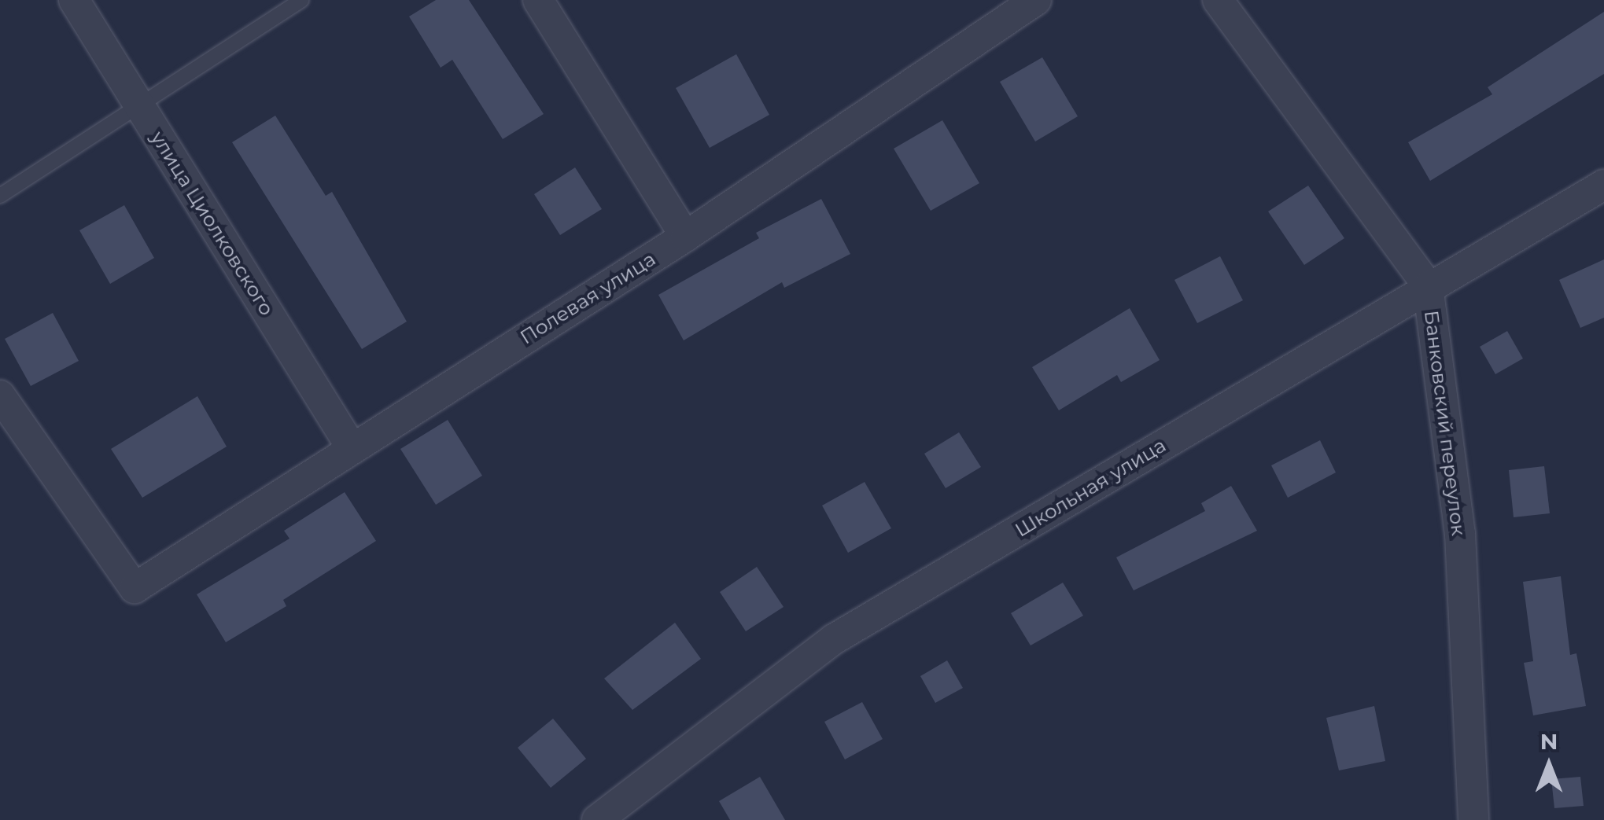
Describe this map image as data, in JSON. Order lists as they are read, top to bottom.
{
  "streets": {
    "street": [
      "улица Циолковского",
      "Полевая улица",
      "Банковский переулок",
      "Школьная улица"
    ]
  },
  "crossings": [
    ["улица Циолковского", "Полевая улица"],
    ["Банковский переулок", "Школьная улица"]
  ],
  "north": "top"
}
